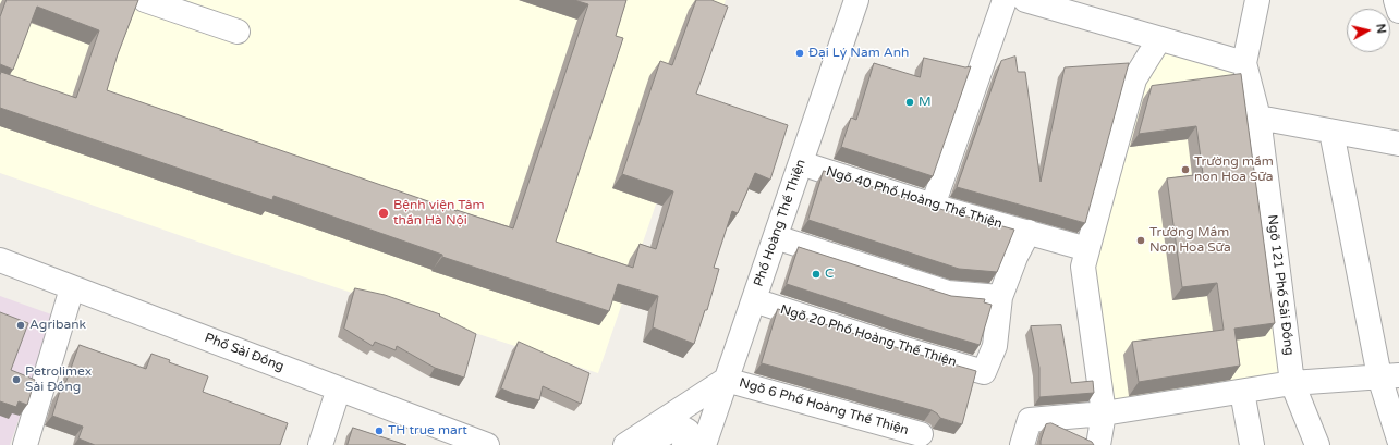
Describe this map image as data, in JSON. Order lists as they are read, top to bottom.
{
  "streets": {
    "street": [
      "Ngõ 40 Phố Hoàng Thế Thiện",
      "Phố Hoàng Thế Thiện",
      "Ngõ 121 Phố Sài Đồng",
      "Ngõ 20 Phố Hoàng Thế Thiện",
      "Phố Sài Đồng",
      "Ngõ 6 Phố Hoàng Thế Thiện"
    ]
  },
  "crossings": [
    ["Ngõ 40 Phố Hoàng Thế Thiện", "Phố Hoàng Thế Thiện"],
    ["Phố Hoàng Thế Thiện", "Ngõ 20 Phố Hoàng Thế Thiện"],
    ["Phố Hoàng Thế Thiện", "Ngõ 6 Phố Hoàng Thế Thiện"]
  ],
  "places": [
    "Đại Lý Nam Anh",
    "M",
    "Trường mầm non Hoa Sữa",
    "Bệnh viện Tâm thần Hà Nội",
    "Trường Mầm Non Hoa Sữa",
    "C",
    "Agribank",
    "Petrolimex Sài Đồng",
    "TH true mart"
  ],
  "north": "right"
}
